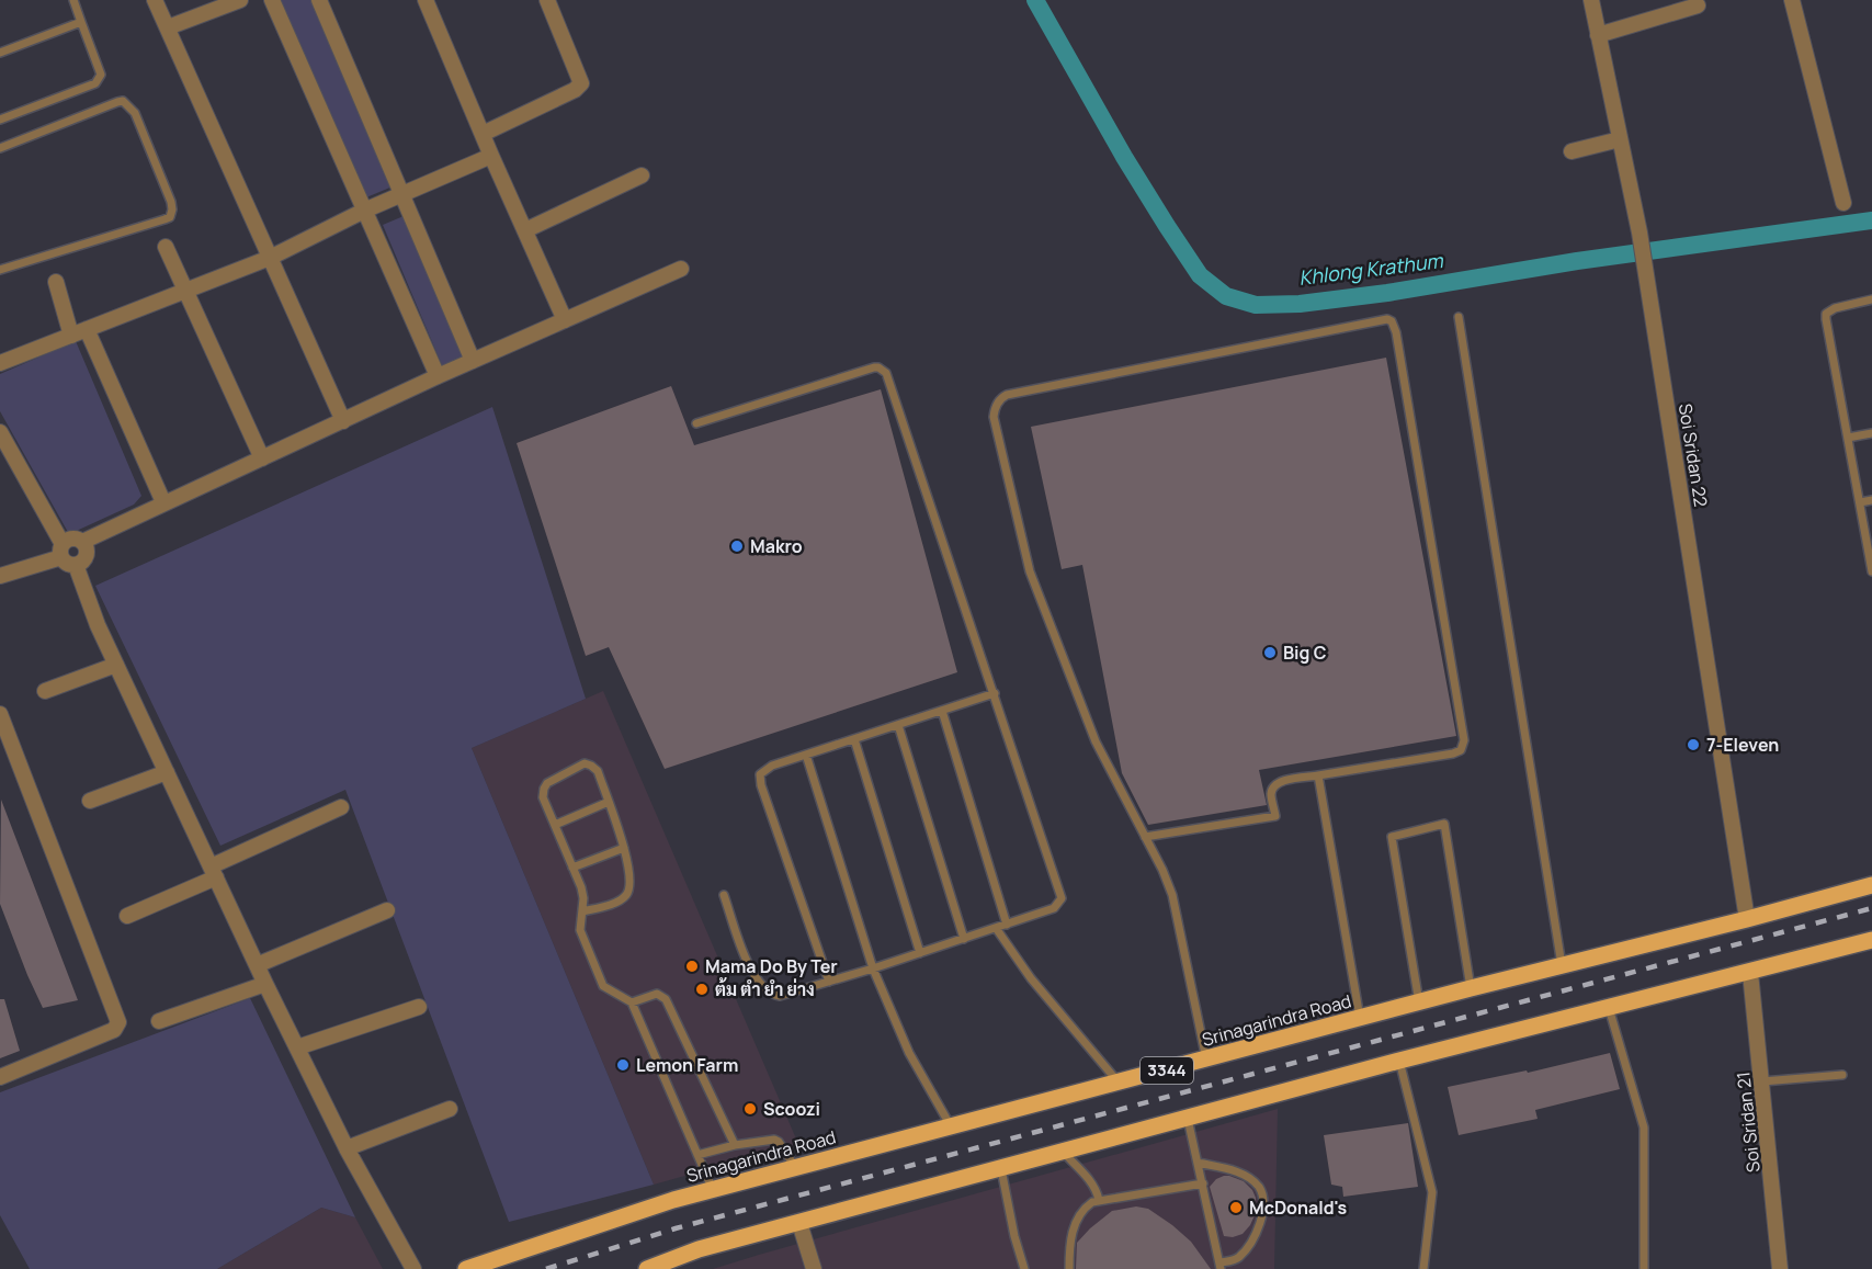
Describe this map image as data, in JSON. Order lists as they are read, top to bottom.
{
  "streets": {
    "main road": ["Srinagarindra Road", "3344"],
    "street": ["Soi Sridan 22", "Soi Sridan 21"]
  },
  "crossings": [
    ["Soi Sridan 22", "Srinagarindra Road"]
  ],
  "water": ["Khlong Krathum"],
  "places": [
    "Makro",
    "Big C",
    "7-Eleven",
    "Mama Do By Ter",
    "ต้ม ตำ ยำ ย่าง",
    "Lemon Farm",
    "Scoozi",
    "McDonald's"
  ]
}
